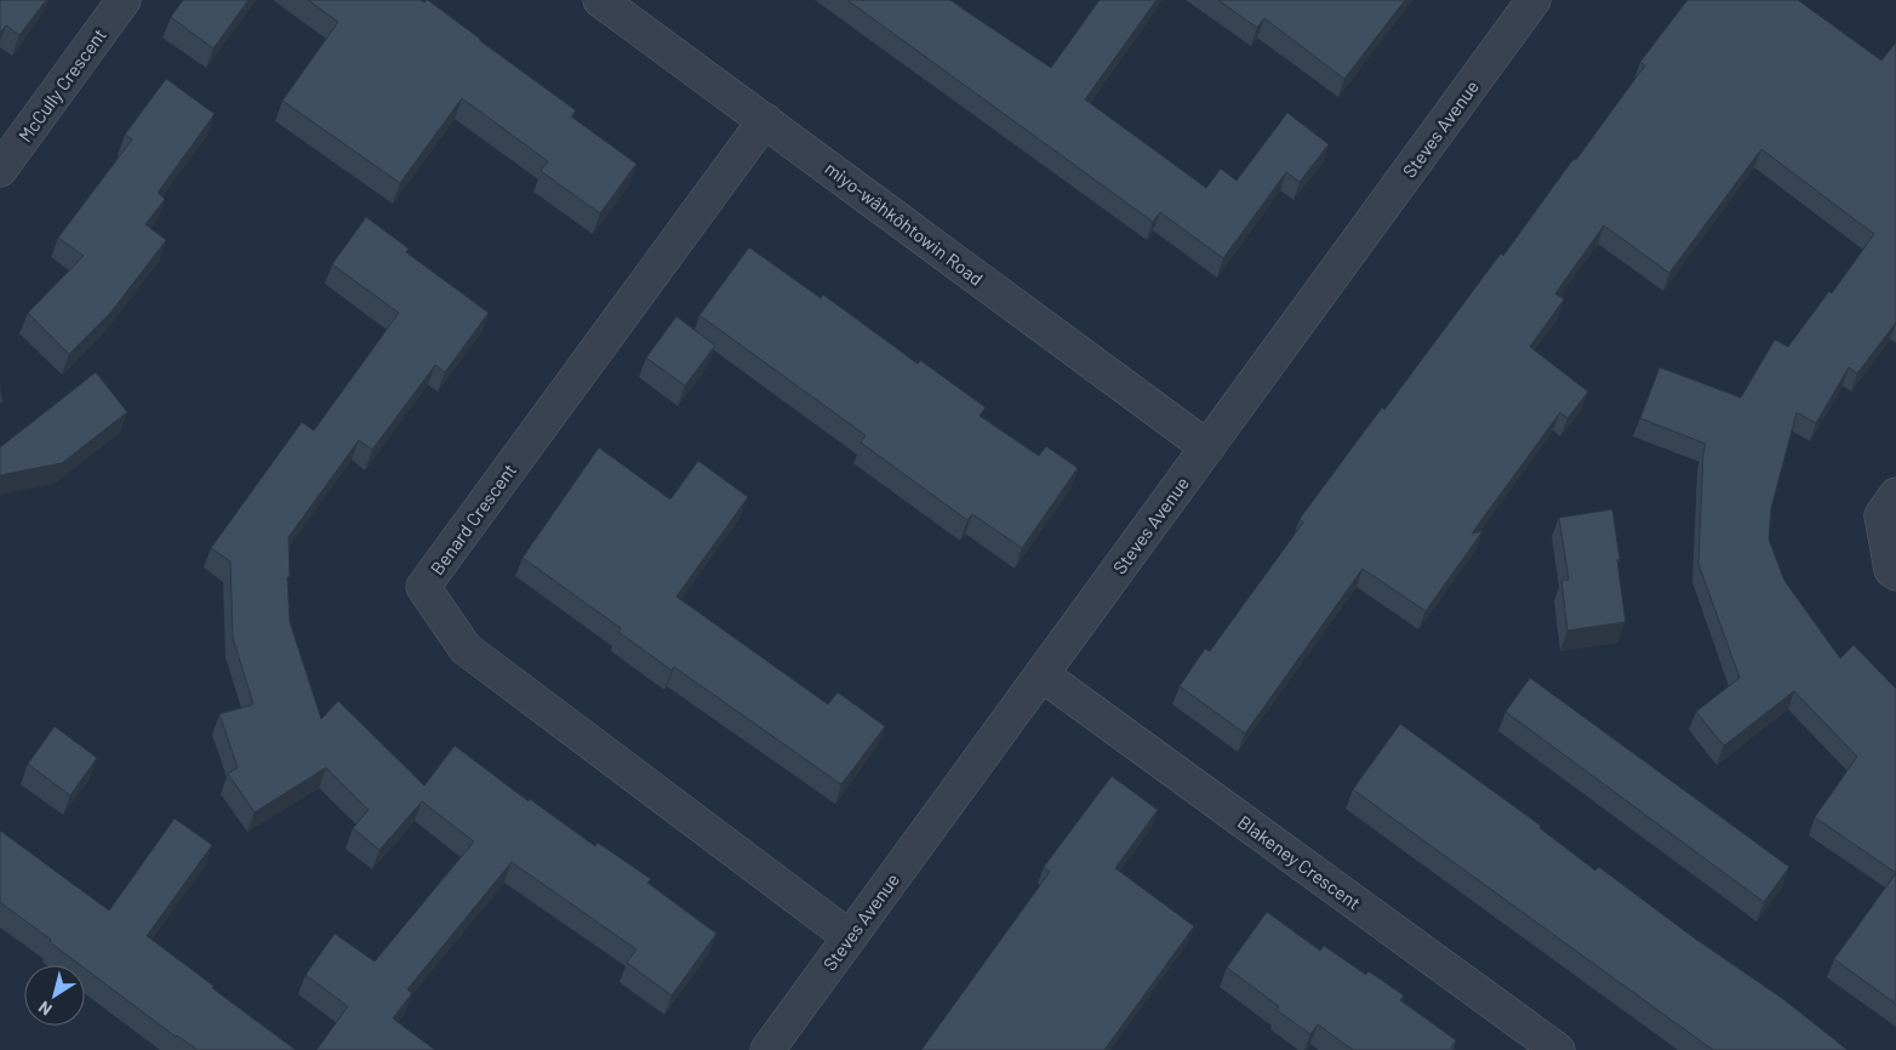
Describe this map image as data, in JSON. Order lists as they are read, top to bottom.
{
  "streets": {
    "street": [
      "McCully Crescent",
      "Steves Avenue",
      "miyo-wâhkôhtowin Road",
      "Benard Crescent",
      "Blakeney Crescent"
    ]
  },
  "crossings": [
    ["Steves Avenue", "miyo-wâhkôhtowin Road"],
    ["Steves Avenue", "Benard Crescent"],
    ["Steves Avenue", "Blakeney Crescent"],
    ["miyo-wâhkôhtowin Road", "Benard Crescent"]
  ],
  "north": "bottom left"
}
